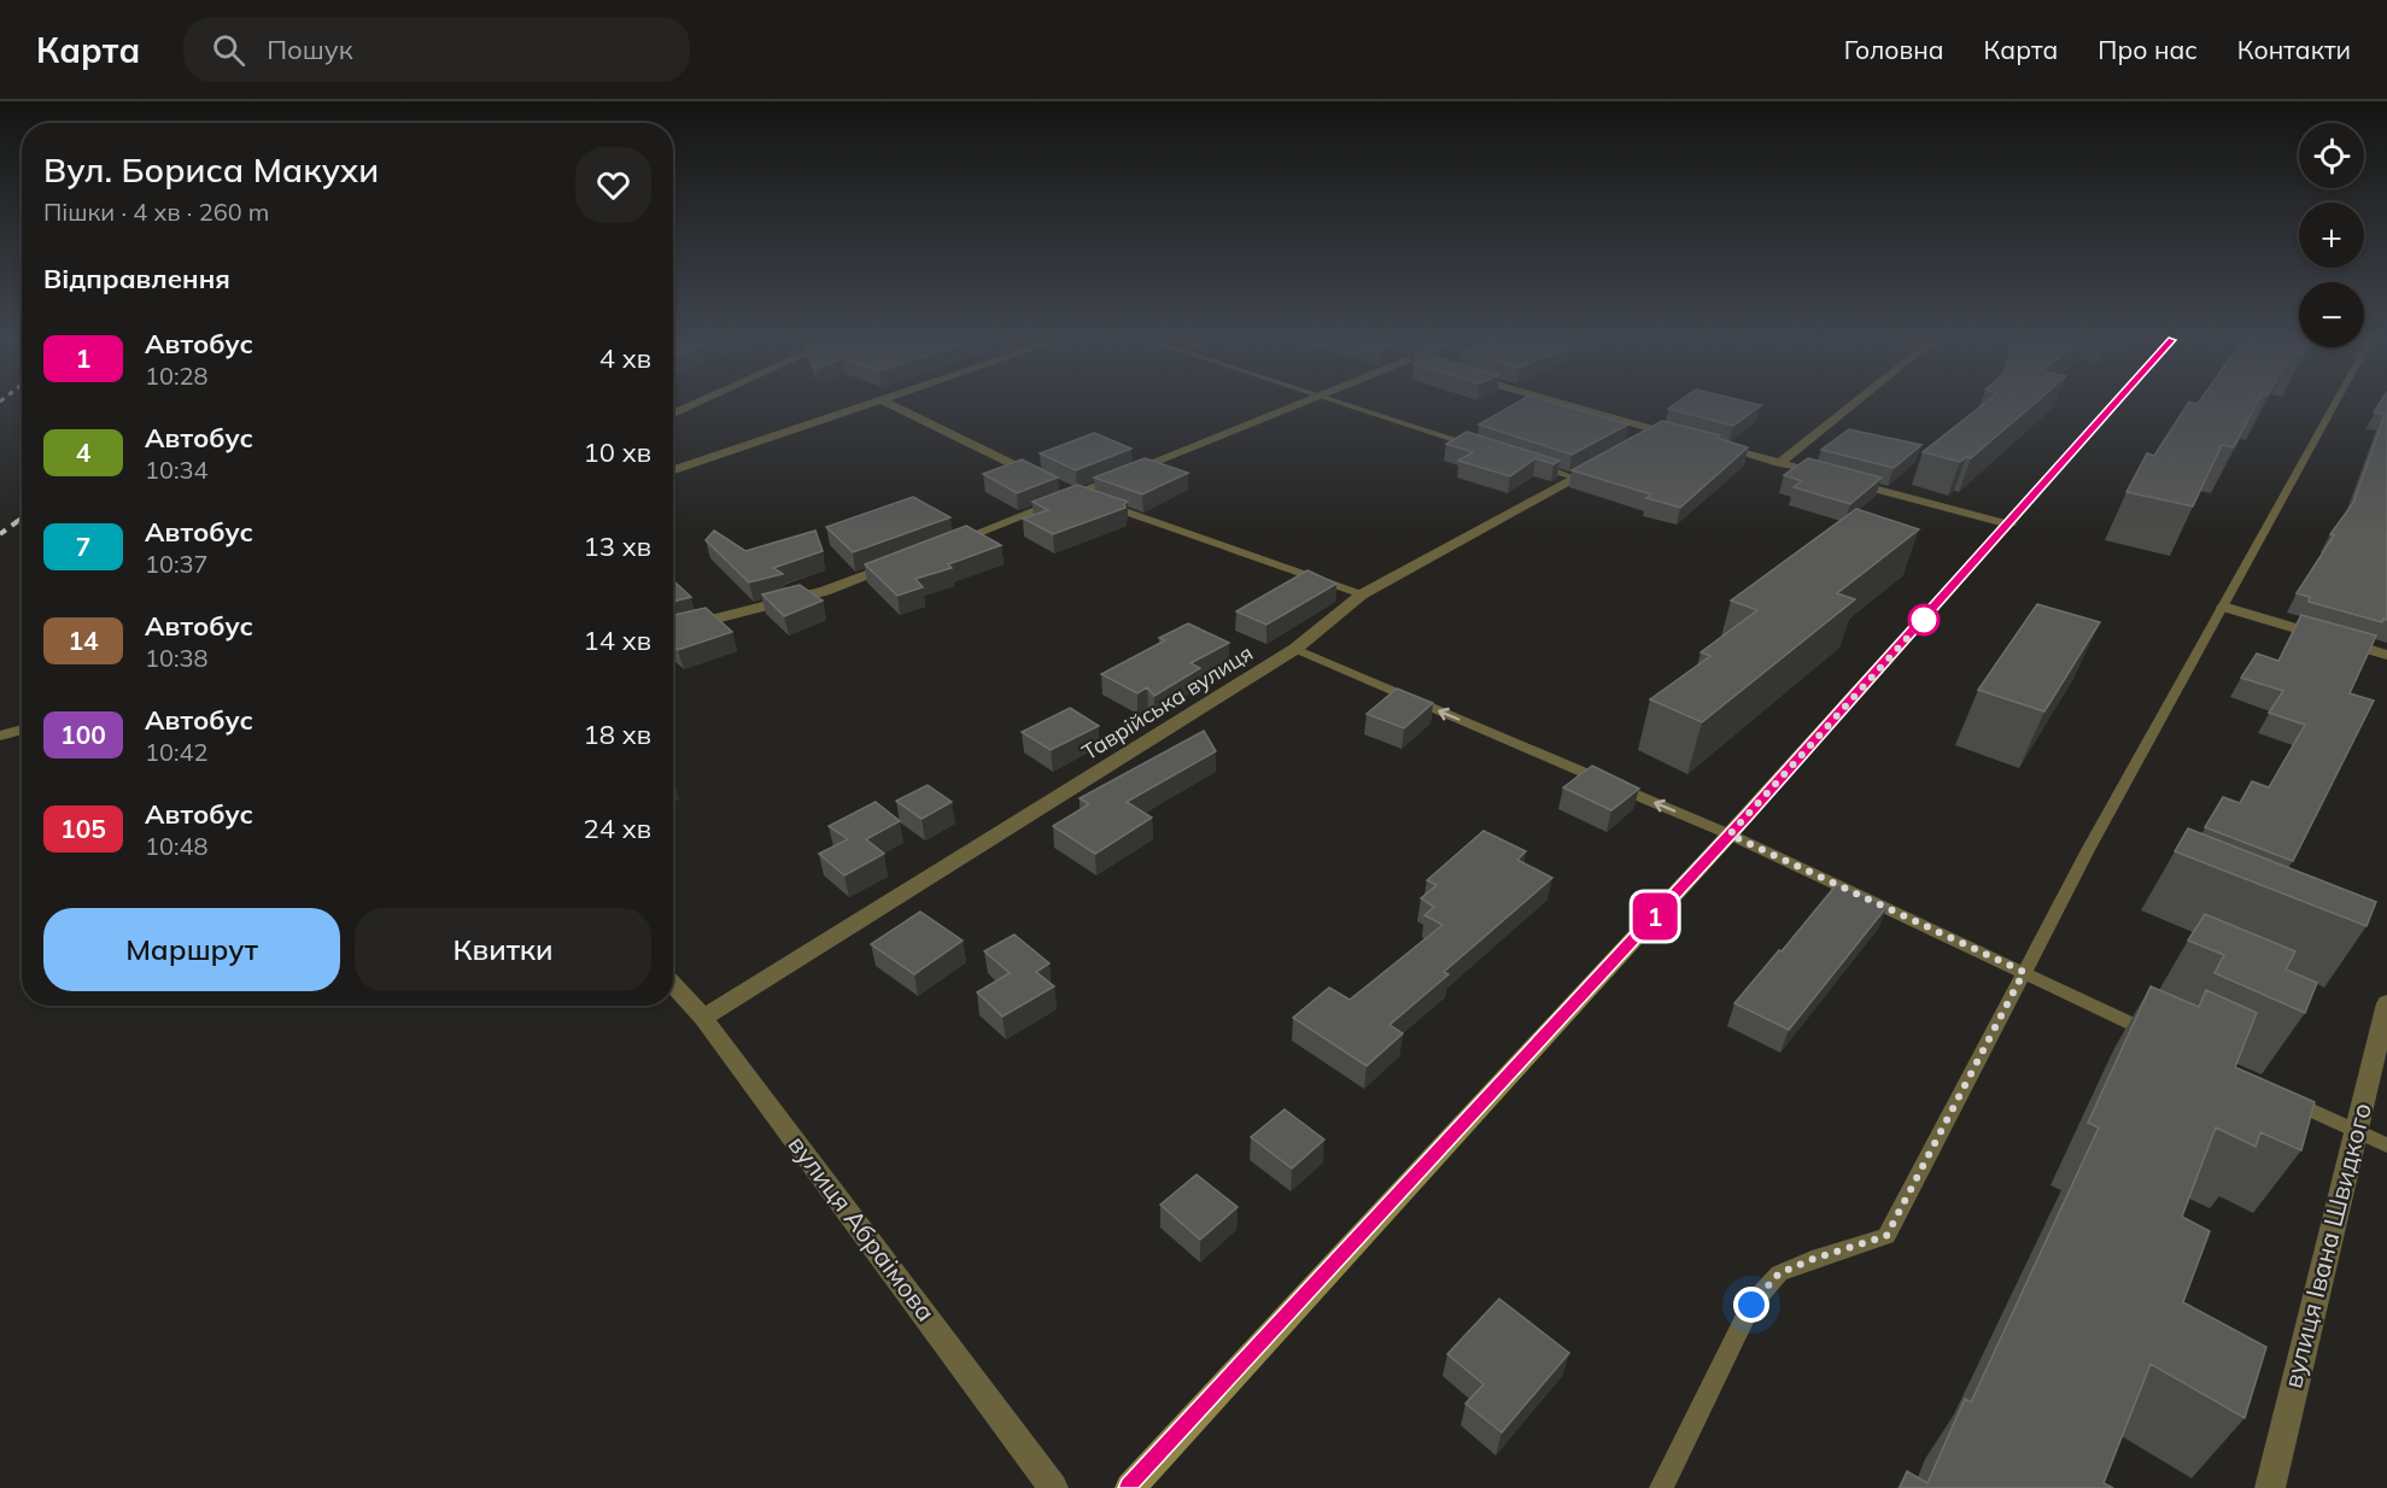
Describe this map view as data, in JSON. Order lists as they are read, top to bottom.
{
  "streets": {
    "street": ["Таврійська вулиця", "вулиця Абраімова", "вулиця Івана Швидкого"]
  },
  "crossings": [
    ["Таврійська вулиця", "вулиця Абраімова"]
  ],
  "lines": ["bus line 1"],
  "page": {
    "header": "Карта",
    "search": "Пошук",
    "nav": [
      "Головна",
      "Карта",
      "Про нас",
      "Контакти"
    ],
    "on_map": "1",
    "map_buttons": ["+", "−"],
    "heading": [
      ["Вул. Бориса Макухи", "Пішки · 4 хв · 260 m"],
      "Відправлення"
    ],
    "list": [
      {
        "mark": "1",
        "name": "Автобус",
        "note": "10:28",
        "value": "4 хв"
      },
      {
        "mark": "4",
        "name": "Автобус",
        "note": "10:34",
        "value": "10 хв"
      },
      {
        "mark": "7",
        "name": "Автобус",
        "note": "10:37",
        "value": "13 хв"
      },
      {
        "mark": "14",
        "name": "Автобус",
        "note": "10:38",
        "value": "14 хв"
      },
      {
        "mark": "100",
        "name": "Автобус",
        "note": "10:42",
        "value": "18 хв"
      },
      {
        "mark": "105",
        "name": "Автобус",
        "note": "10:48",
        "value": "24 хв"
      }
    ],
    "buttons": ["Маршрут", "Квитки"]
  }
}
